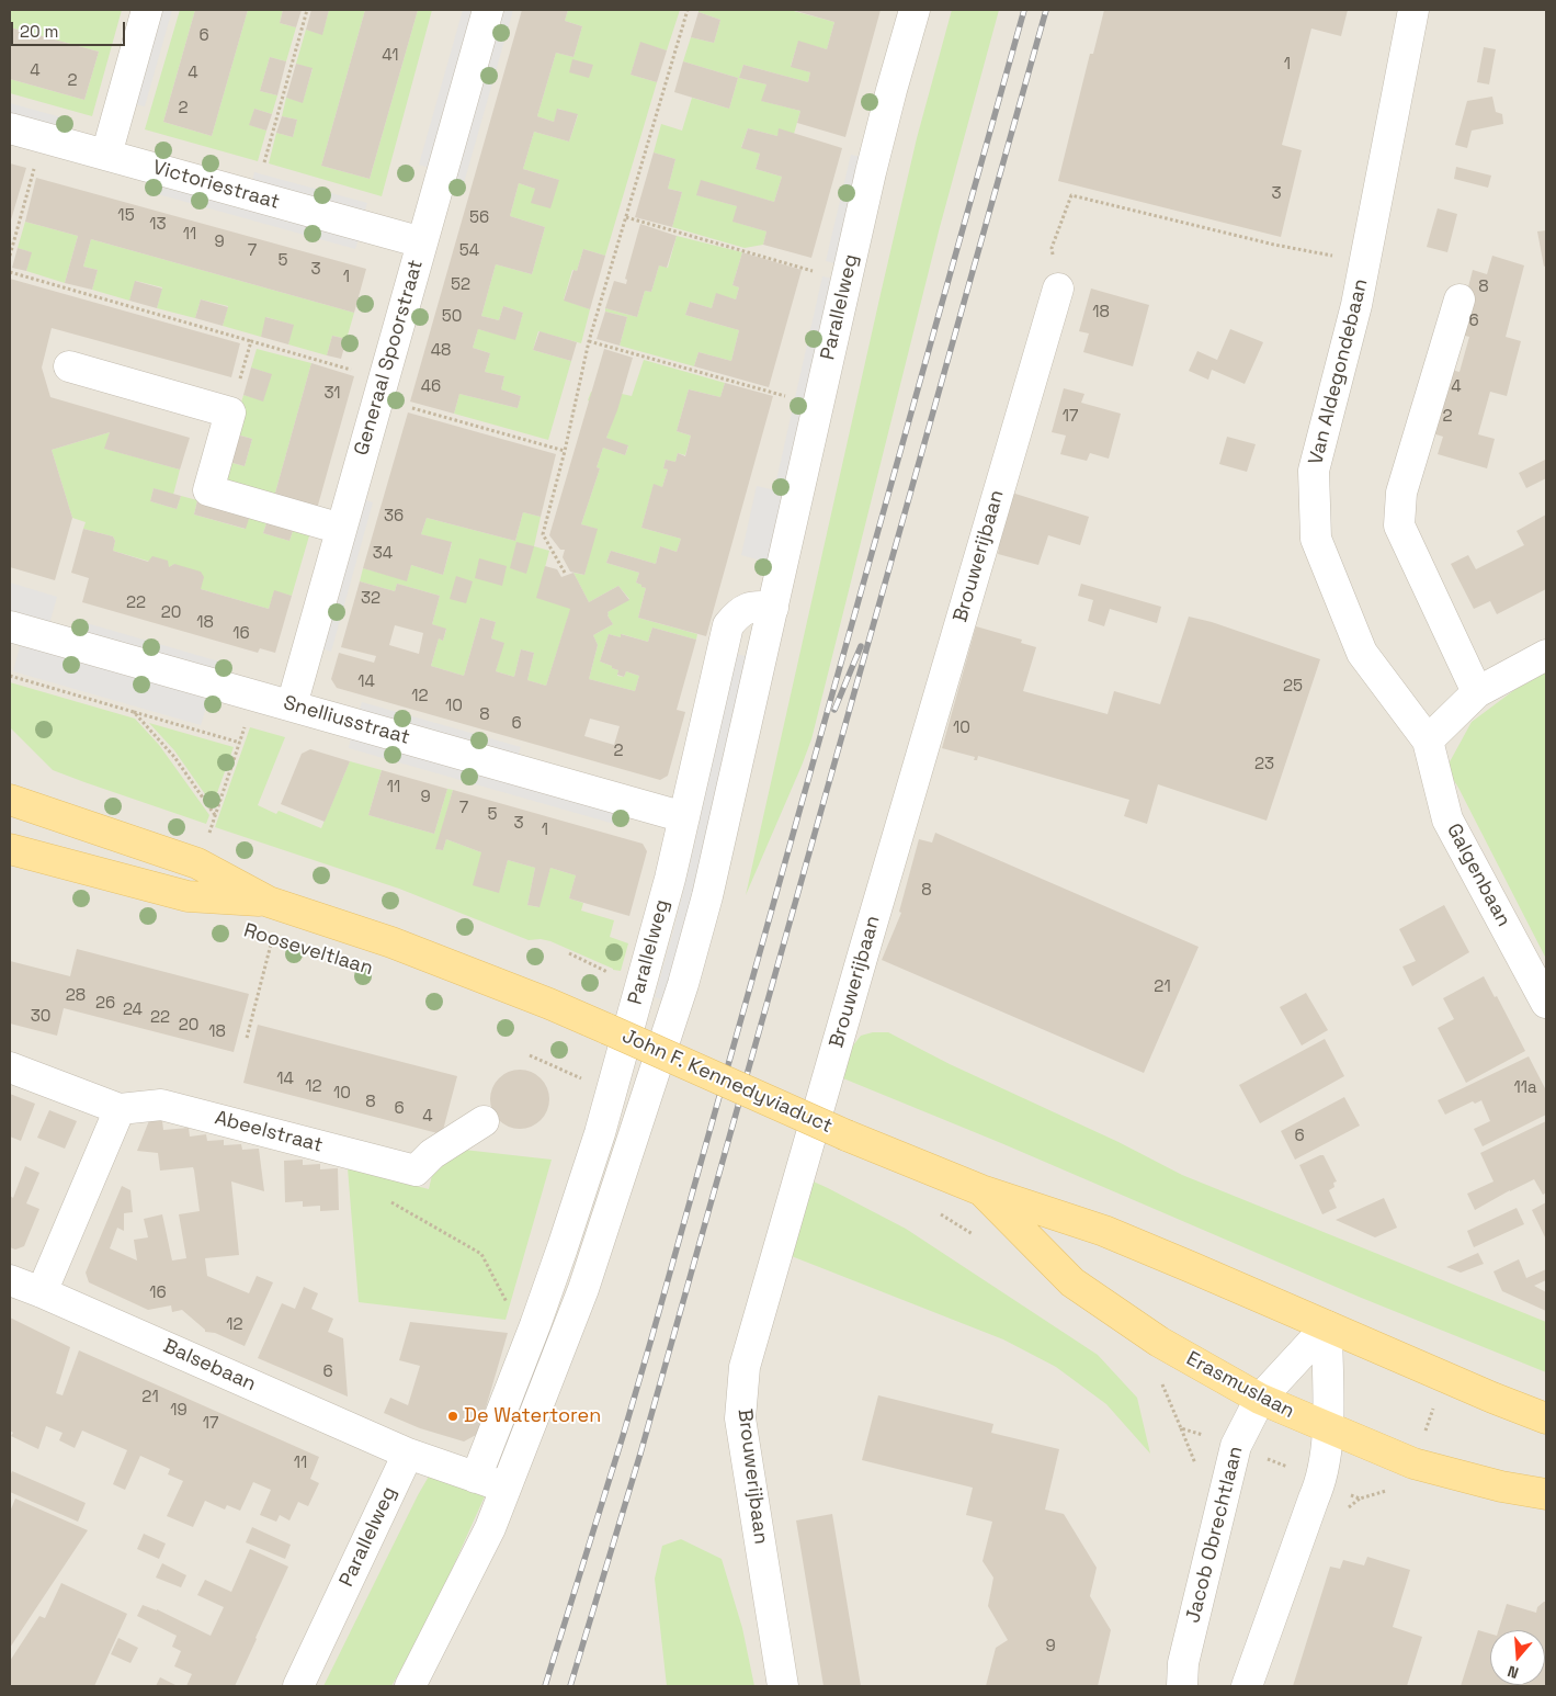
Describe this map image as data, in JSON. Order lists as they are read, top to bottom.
{
  "streets": {
    "main road": ["Rooseveltlaan", "John F. Kennedyviaduct", "Erasmuslaan"],
    "street": [
      "Victoriestraat",
      "Parallelweg",
      "Generaal Spoorstraat",
      "Van Aldegondebaan",
      "Brouwerijbaan",
      "Snelliusstraat",
      "Galgenbaan",
      "Abeelstraat",
      "Balsebaan",
      "Jacob Obrechtlaan"
    ]
  },
  "crossings": [
    ["Victoriestraat", "Generaal Spoorstraat"],
    ["Parallelweg", "Snelliusstraat"],
    ["Parallelweg", "Balsebaan"],
    ["Generaal Spoorstraat", "Snelliusstraat"],
    ["Van Aldegondebaan", "Galgenbaan"],
    ["Rooseveltlaan", "John F. Kennedyviaduct"],
    ["John F. Kennedyviaduct", "Erasmuslaan"],
    ["Erasmuslaan", "Jacob Obrechtlaan"]
  ],
  "places": ["De Watertoren"],
  "house_numbers": [
    "6",
    "41",
    "1",
    "4",
    "4",
    "2",
    "2",
    "3",
    "15",
    "56",
    "13",
    "11",
    "9",
    "7",
    "54",
    "5",
    "3",
    "1",
    "52",
    "8",
    "18",
    "50",
    "6",
    "48",
    "46",
    "4",
    "31",
    "17",
    "2",
    "36",
    "34",
    "32",
    "22",
    "20",
    "18",
    "16",
    "14",
    "25",
    "12",
    "10",
    "8",
    "6",
    "10",
    "2",
    "23",
    "11",
    "9",
    "7",
    "5",
    "3",
    "1",
    "8",
    "21",
    "28",
    "26",
    "24",
    "30",
    "22",
    "20",
    "18",
    "14",
    "12",
    "11a",
    "10",
    "8",
    "6",
    "4",
    "6",
    "16",
    "12",
    "6",
    "21",
    "19",
    "17",
    "11",
    "9"
  ],
  "scale_bar": "20 m",
  "north": "bottom"
}
